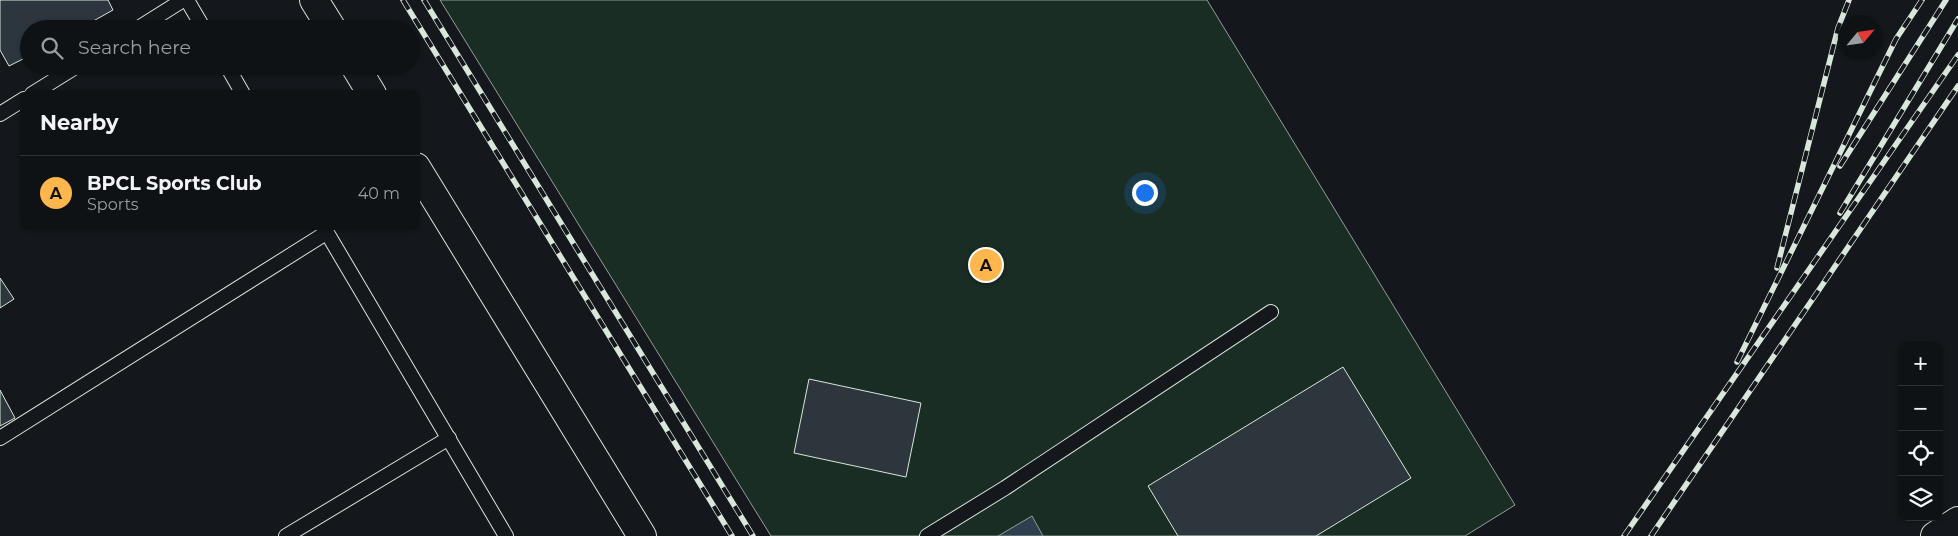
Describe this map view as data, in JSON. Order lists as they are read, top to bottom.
{
  "north": "top right",
  "page": {
    "search": "Search here",
    "heading": "Nearby",
    "list": [
      {
        "mark": "A",
        "name": "BPCL Sports Club",
        "note": "Sports",
        "value": "40 m"
      }
    ],
    "pins": "A",
    "map_buttons": ["+", "−"]
  }
}
